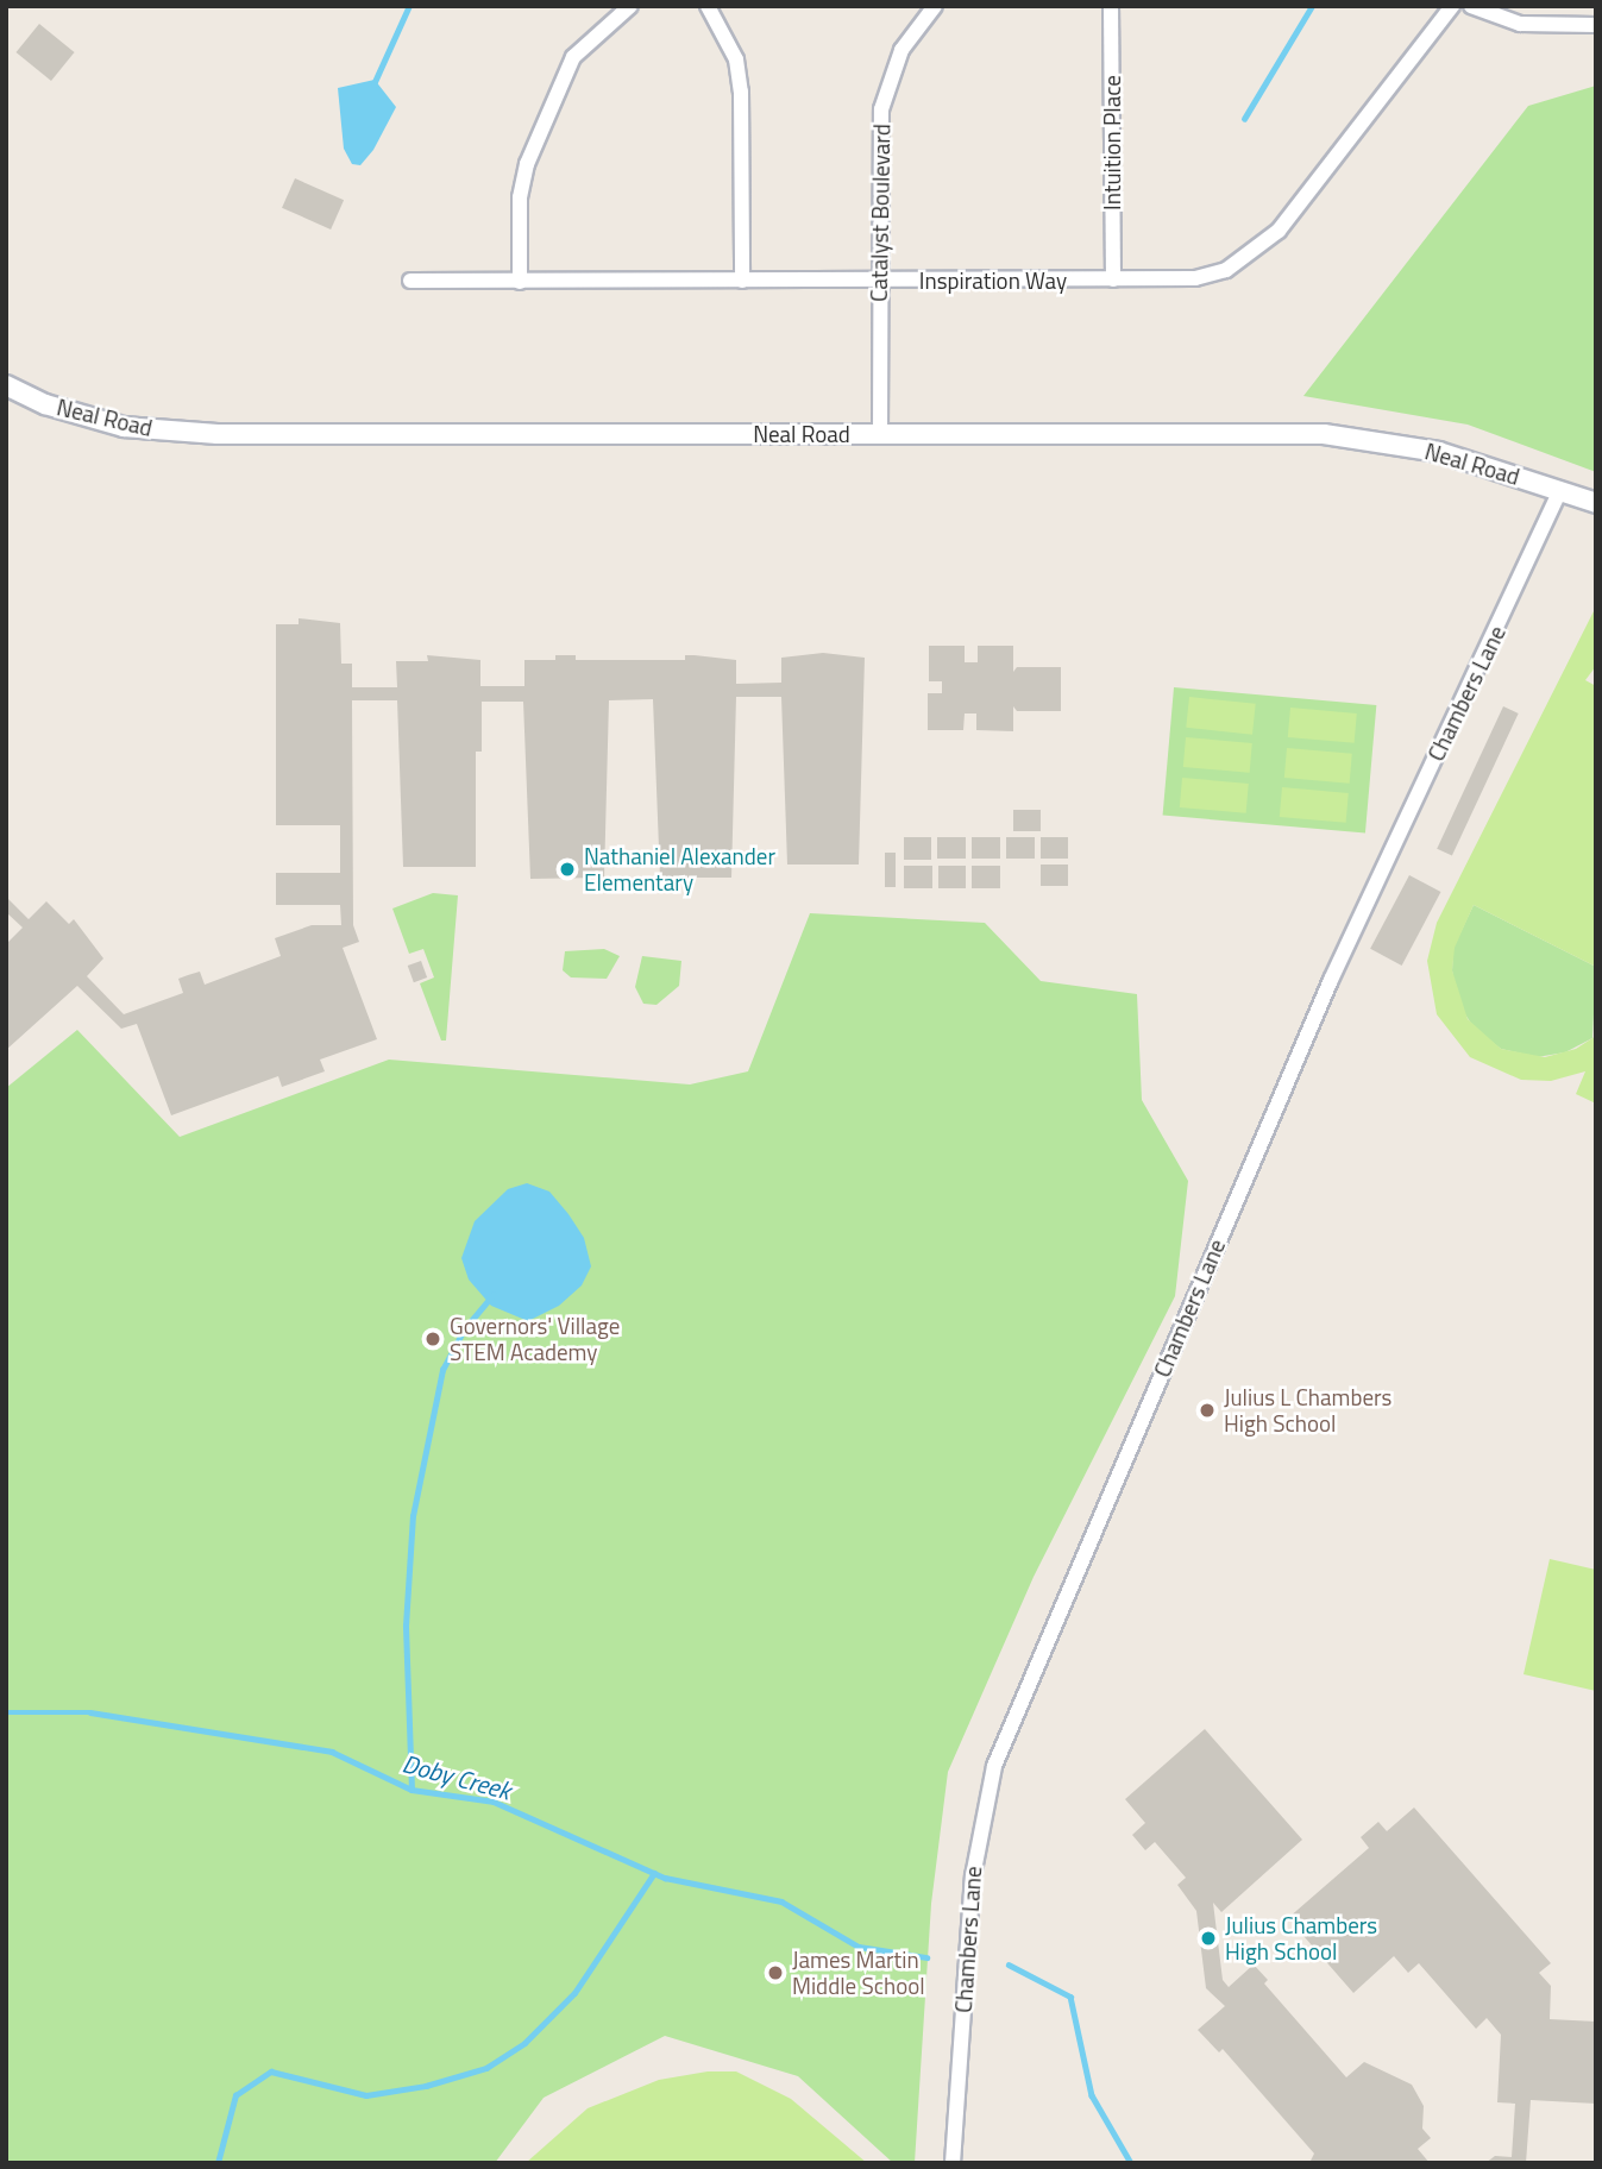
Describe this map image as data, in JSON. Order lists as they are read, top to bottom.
{
  "streets": {
    "street": [
      "Intuition Place",
      "Catalyst Boulevard",
      "Inspiration Way",
      "Neal Road",
      "Chambers Lane"
    ]
  },
  "crossings": [
    ["Intuition Place", "Inspiration Way"],
    ["Catalyst Boulevard", "Inspiration Way"],
    ["Catalyst Boulevard", "Neal Road"],
    ["Neal Road", "Chambers Lane"]
  ],
  "water": ["Doby Creek"],
  "places": [
    "Nathaniel Alexander Elementary",
    "Governors' Village STEM Academy",
    "Julius L Chambers High School",
    "Julius Chambers High School",
    "James Martin Middle School"
  ]
}
